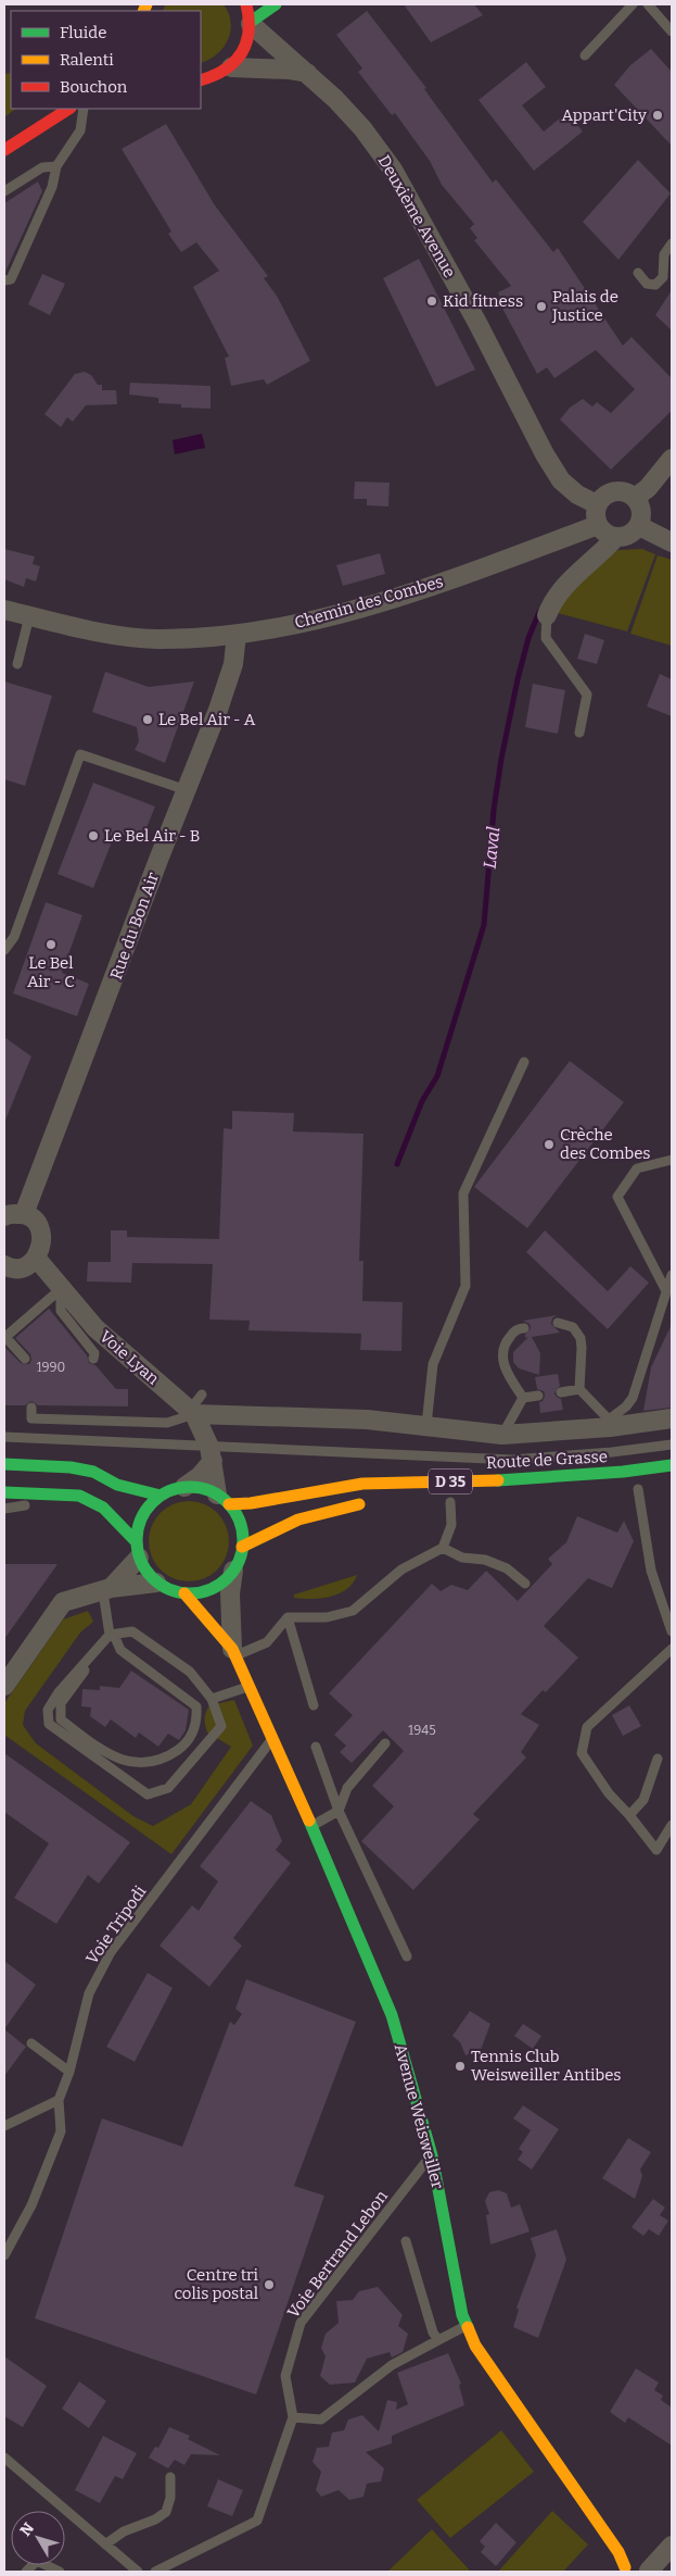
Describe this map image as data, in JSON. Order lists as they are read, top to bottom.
{
  "streets": {
    "street": [
      "Deuxième Avenue",
      "Chemin des Combes",
      "Rue du Bon Air",
      "Voie Lyan",
      "Route de Grasse",
      "D 35",
      "Avenue Weisweiller"
    ],
    "lane": ["Voie Tripodi", "Voie Bertrand Lebon"]
  },
  "crossings": [
    ["Deuxième Avenue", "Chemin des Combes"],
    ["Chemin des Combes", "Rue du Bon Air"],
    ["Voie Lyan", "Route de Grasse"],
    ["Voie Lyan", "Avenue Weisweiller"],
    ["Route de Grasse", "Avenue Weisweiller"],
    ["Voie Tripodi", "Avenue Weisweiller"],
    ["Avenue Weisweiller", "Voie Bertrand Lebon"]
  ],
  "water": ["Laval"],
  "places": [
    "Appart'City",
    "Kid fitness",
    "Palais de Justice",
    "Le Bel Air - A",
    "Le Bel Air - B",
    "Le Bel Air - C",
    "Crèche des Combes",
    "Tennis Club Weisweiller Antibes",
    "Centre tri colis postal"
  ],
  "house_numbers": ["1990", "1945"],
  "legend": ["Fluide", "Ralenti", "Bouchon"],
  "north": "top left"
}
